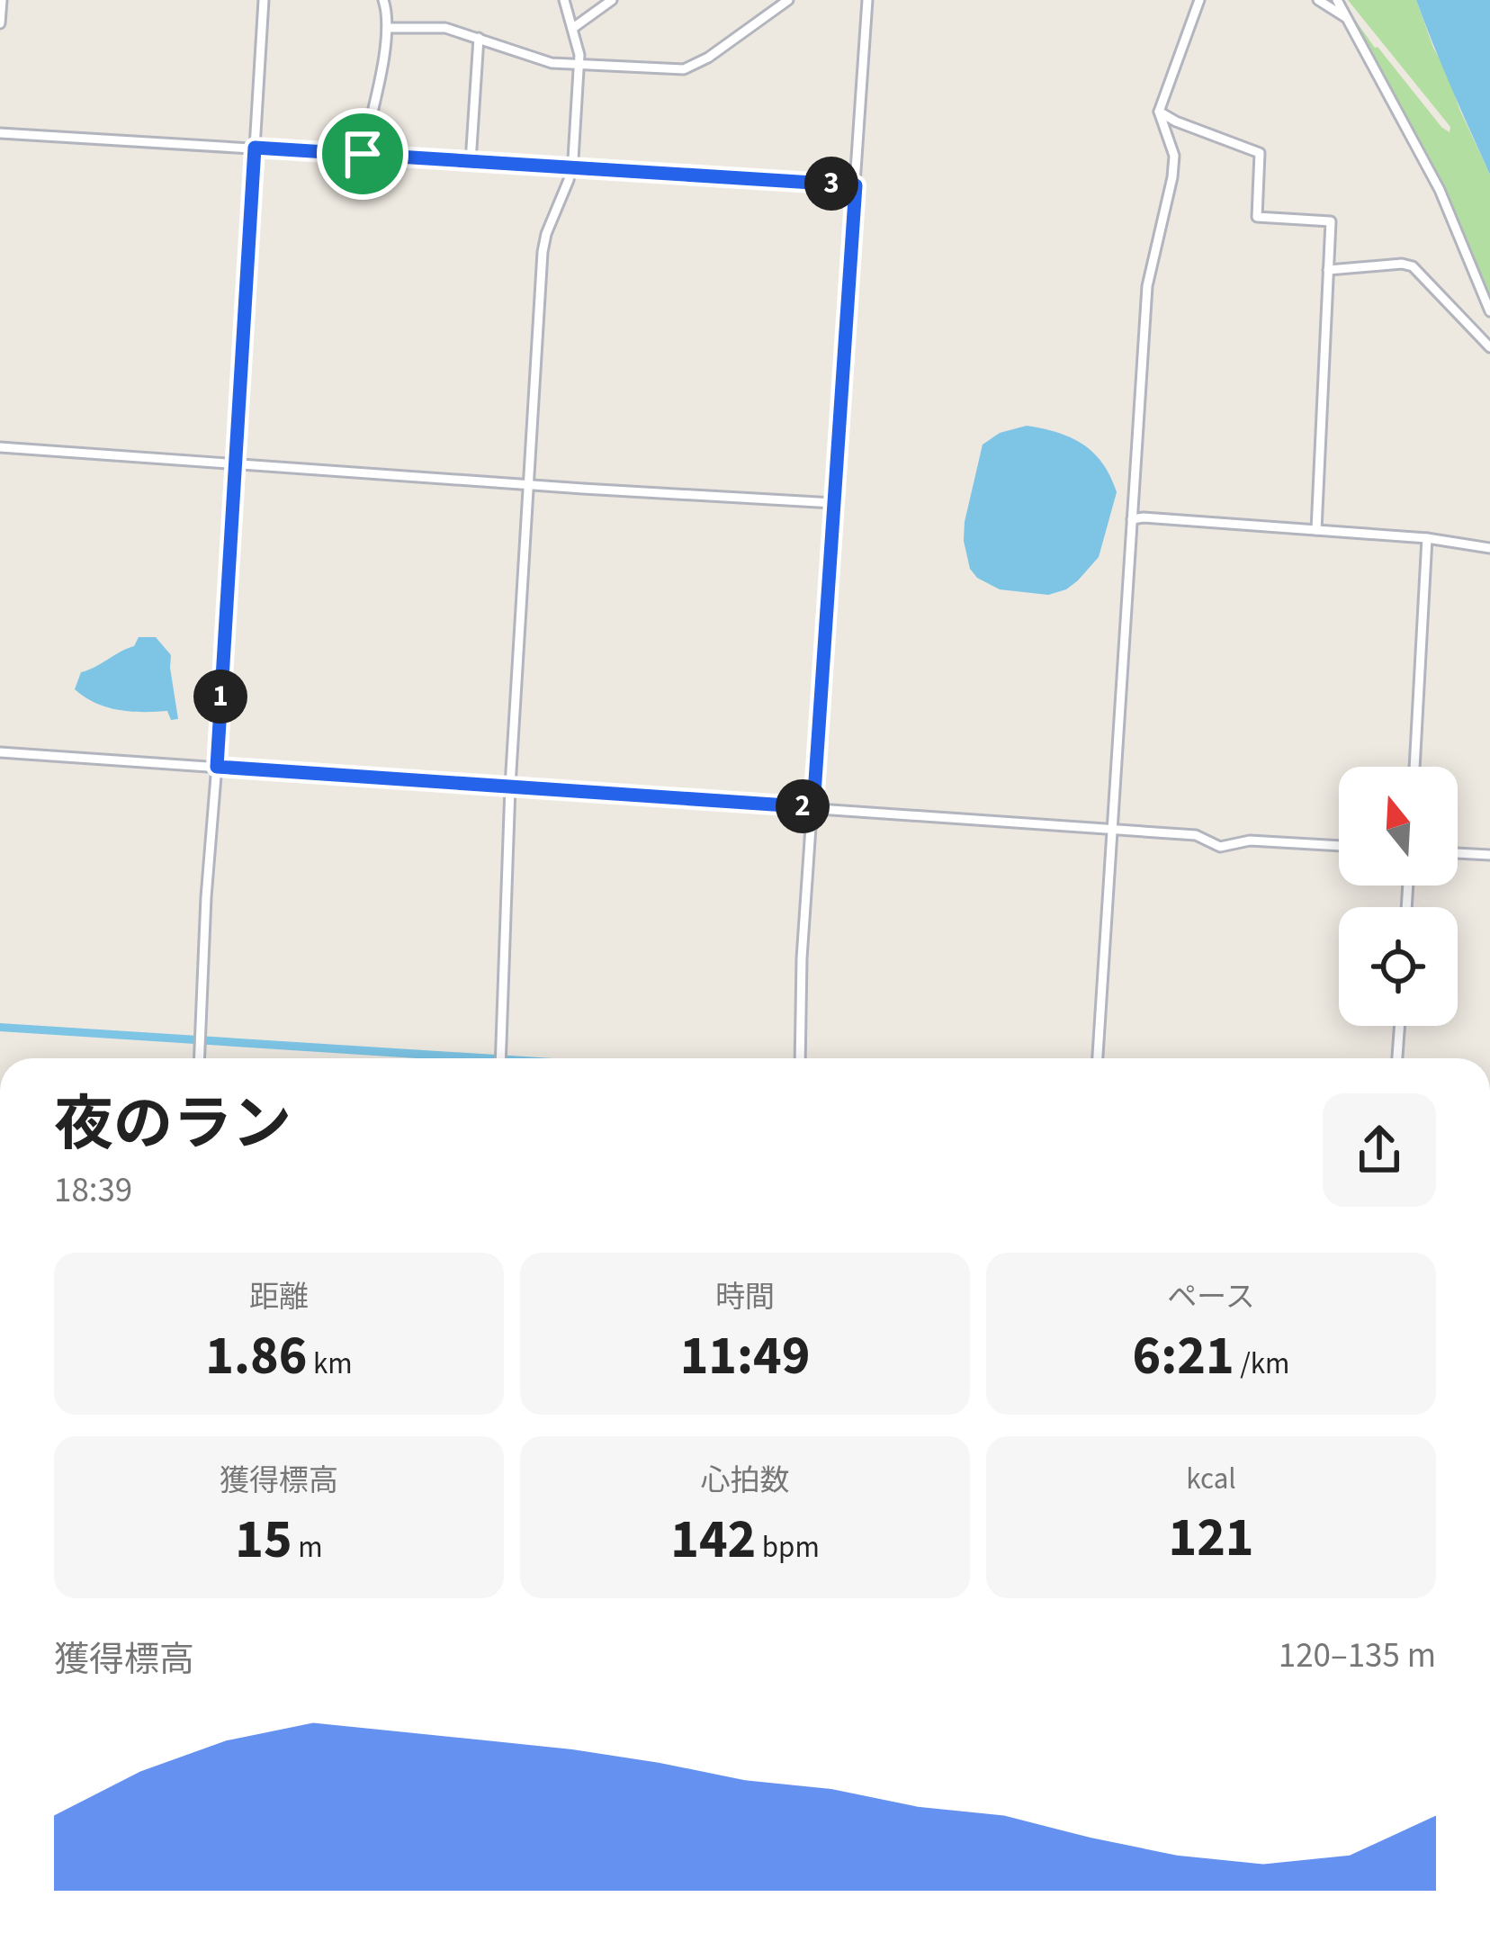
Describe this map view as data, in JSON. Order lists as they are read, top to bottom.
{
  "north": "top",
  "page": {
    "pins": ["3", "1", "2"],
    "heading": ["夜のラン", "18:39"],
    "stats": [
      ["距離", "1.86 km"],
      ["時間", "11:49"],
      ["ペース", "6:21 /km"],
      ["獲得標高", "15 m"],
      ["心拍数", "142 bpm"],
      ["kcal", "121"]
    ],
    "chart": ["獲得標高", "120–135 m"]
  }
}
